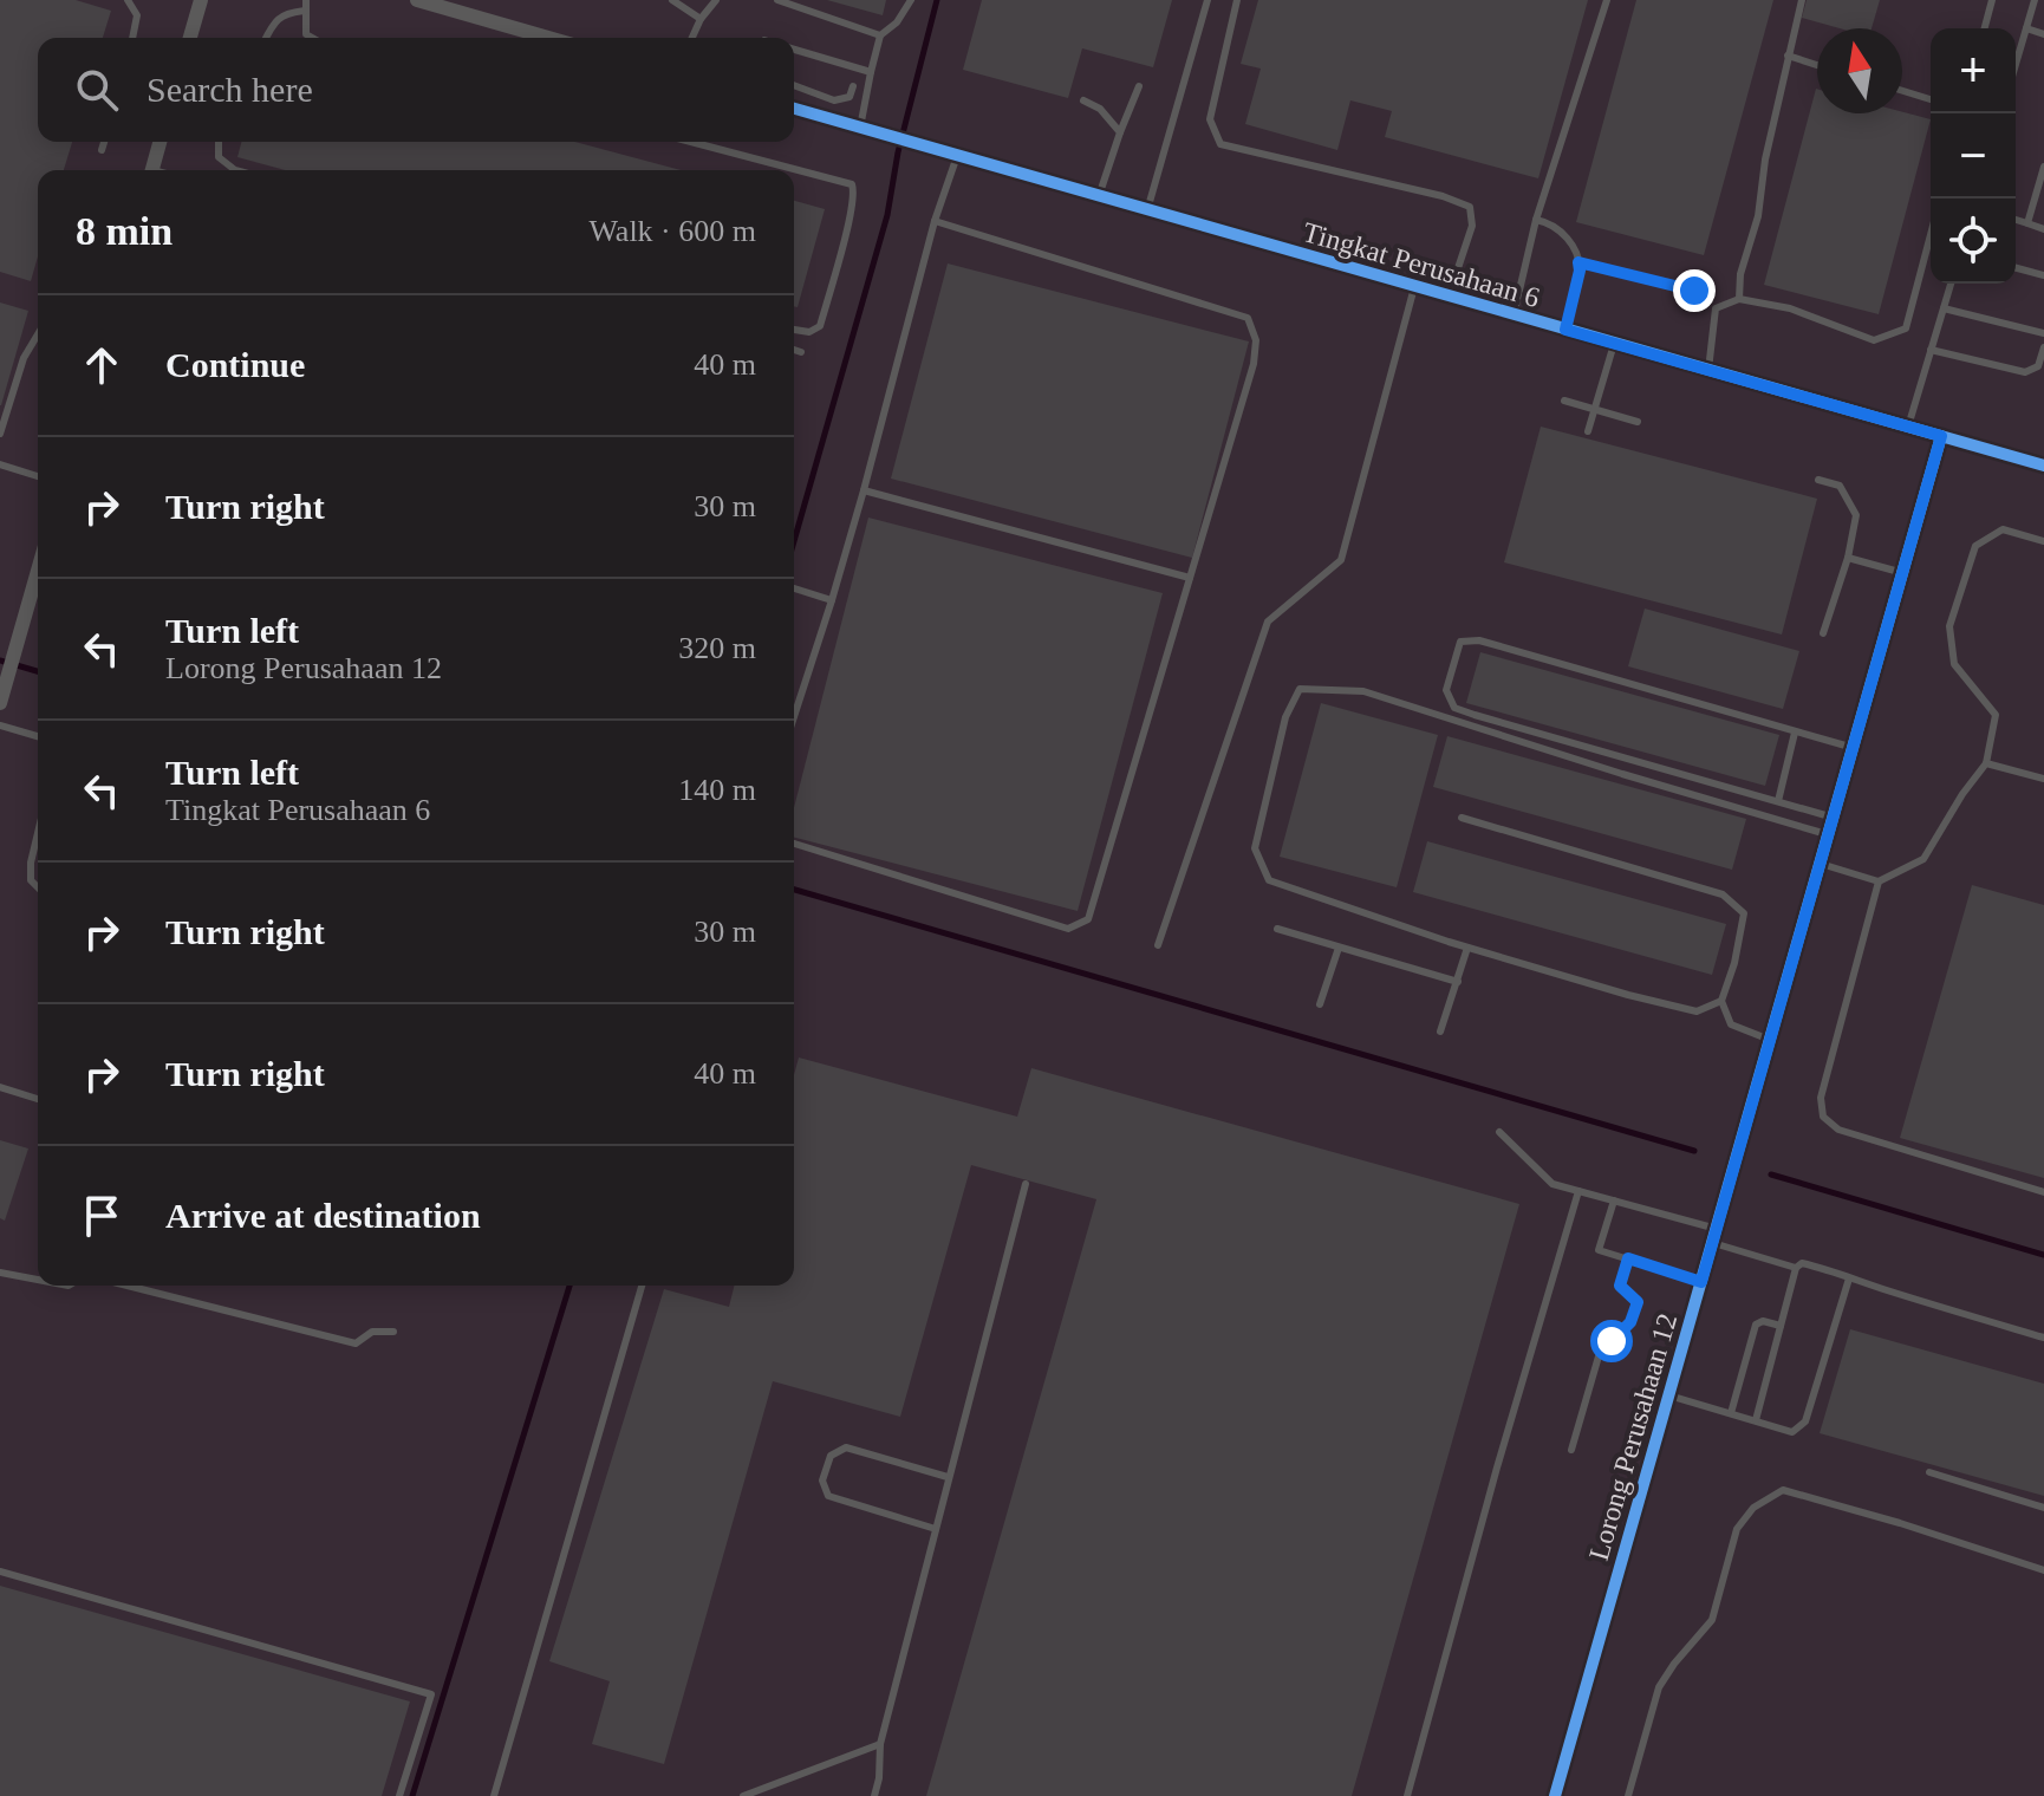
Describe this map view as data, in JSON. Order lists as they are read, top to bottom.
{
  "streets": {
    "street": ["Tingkat Perusahaan 6", "Lorong Perusahaan 12"]
  },
  "crossings": [
    ["Tingkat Perusahaan 6", "Lorong Perusahaan 12"]
  ],
  "north": "top",
  "page": {
    "map_buttons": ["+", "−"],
    "search": "Search here",
    "heading": ["8 min", "Walk · 600 m"],
    "list": [
      ["Continue", "40 m"],
      ["Turn right", "30 m"],
      ["Turn left", "Lorong Perusahaan 12", "320 m"],
      ["Turn left", "Tingkat Perusahaan 6", "140 m"],
      ["Turn right", "30 m"],
      ["Turn right", "40 m"],
      "Arrive at destination"
    ]
  }
}
